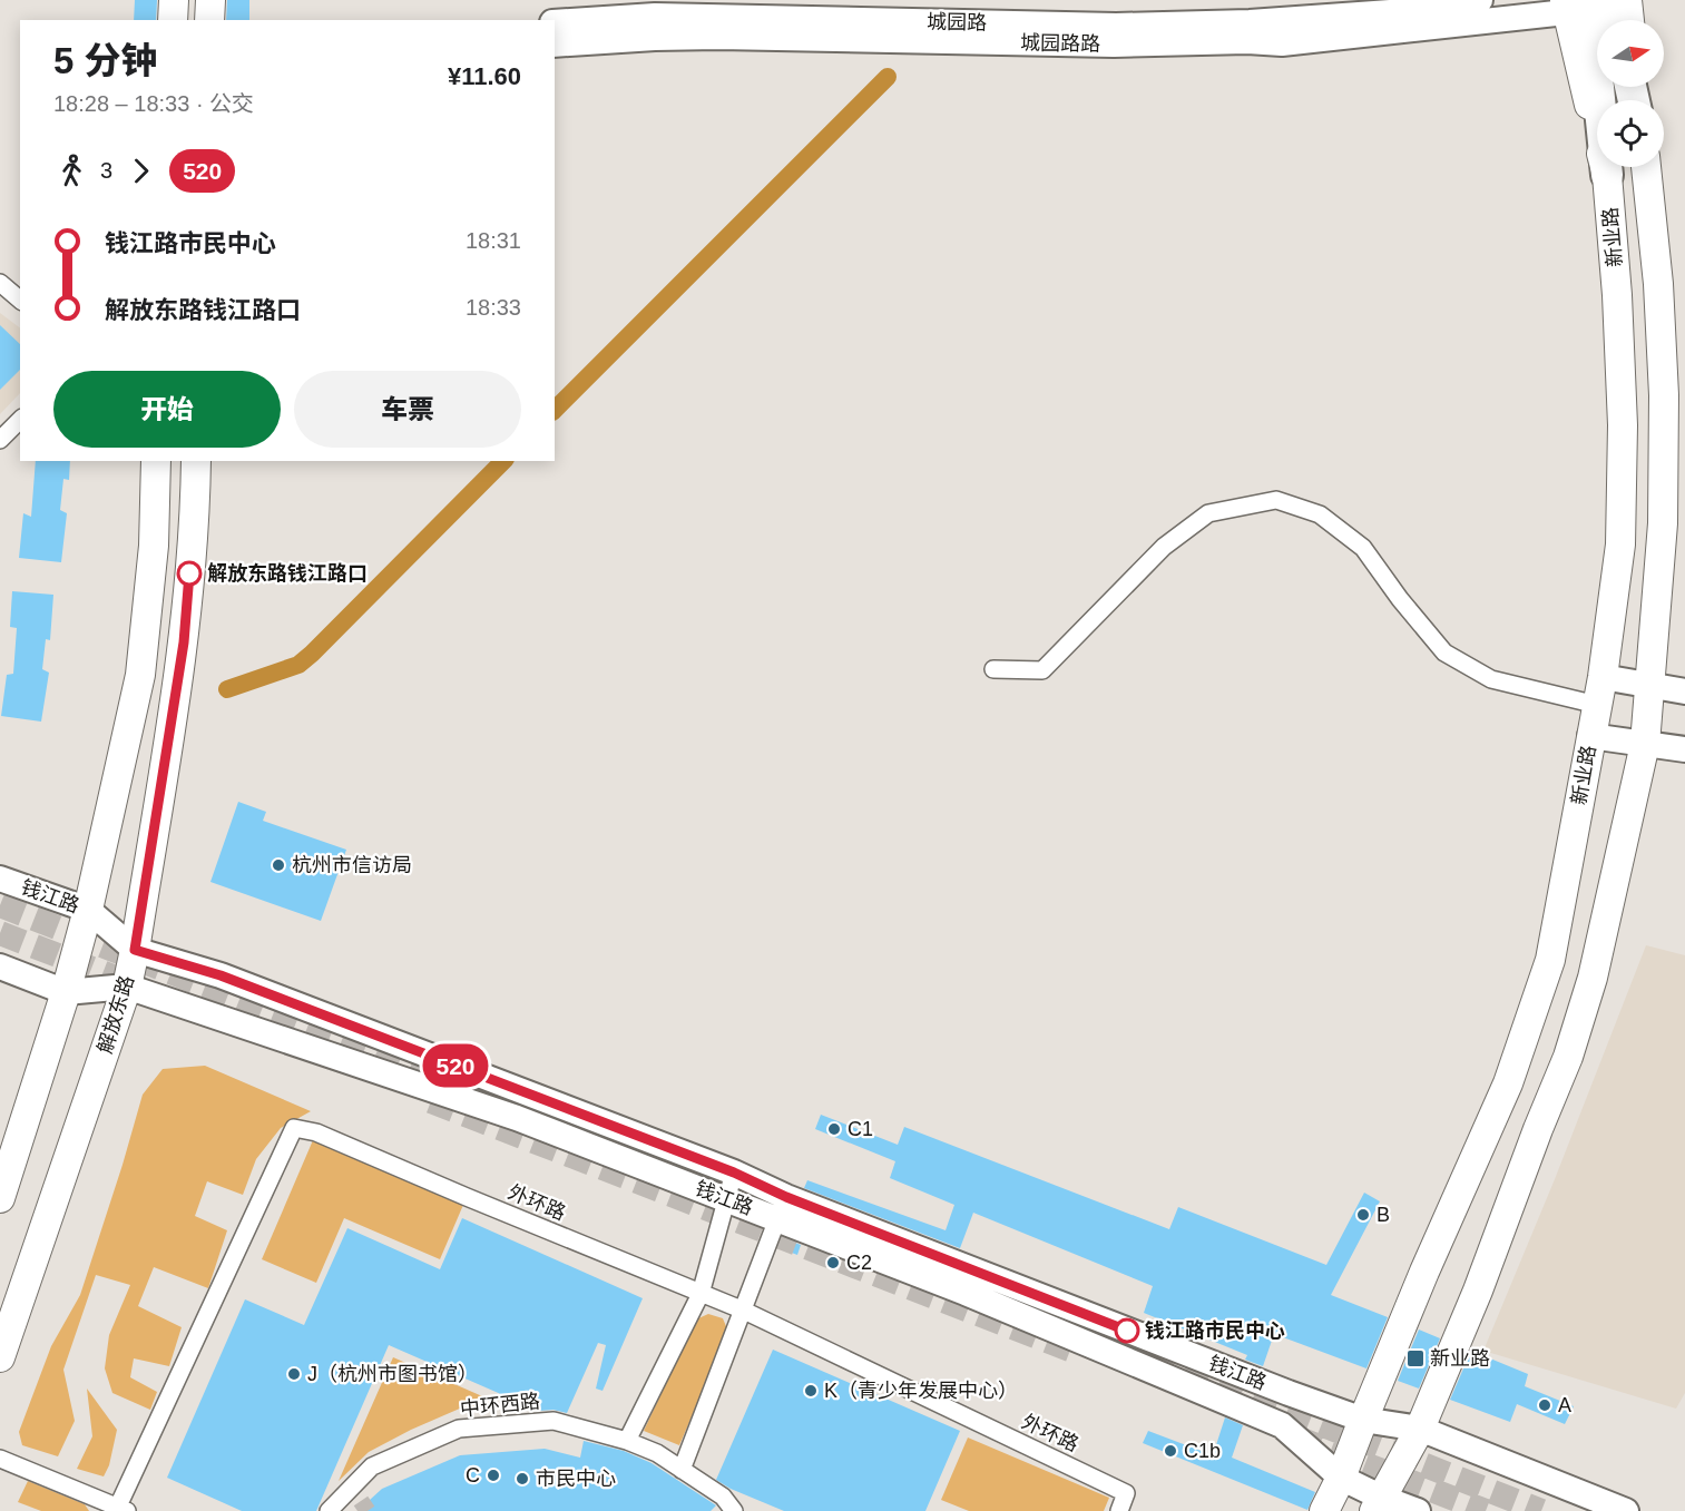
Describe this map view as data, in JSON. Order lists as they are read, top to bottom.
{
  "streets": {
    "main road": [
      "城园路",
      "城园路路",
      "新业路",
      "钱江路",
      "解放东路"
    ],
    "street": ["外环路", "中环西路"]
  },
  "crossings": [
    ["城园路", "城园路路"],
    ["新业路", "钱江路"],
    ["钱江路", "解放东路"]
  ],
  "places": {
    "other": [
      "解放东路钱江路口",
      "杭州市信访局",
      "C1",
      "B",
      "C2",
      "钱江路市民中心",
      "J（杭州市图书馆）",
      "K（青少年发展中心）",
      "A",
      "C1b",
      "C",
      "市民中心"
    ],
    "transit": ["新业路"]
  },
  "lines": ["bus line 520"],
  "north": "right",
  "page": {
    "on_map": "520",
    "heading": ["5 分钟", "18:28 – 18:33 · 公交", "¥11.60"],
    "legs": ["3", "520"],
    "list": [
      {
        "name": "钱江路市民中心",
        "value": "18:31"
      },
      {
        "name": "解放东路钱江路口",
        "value": "18:33"
      }
    ],
    "buttons": ["开始", "车票"]
  }
}
